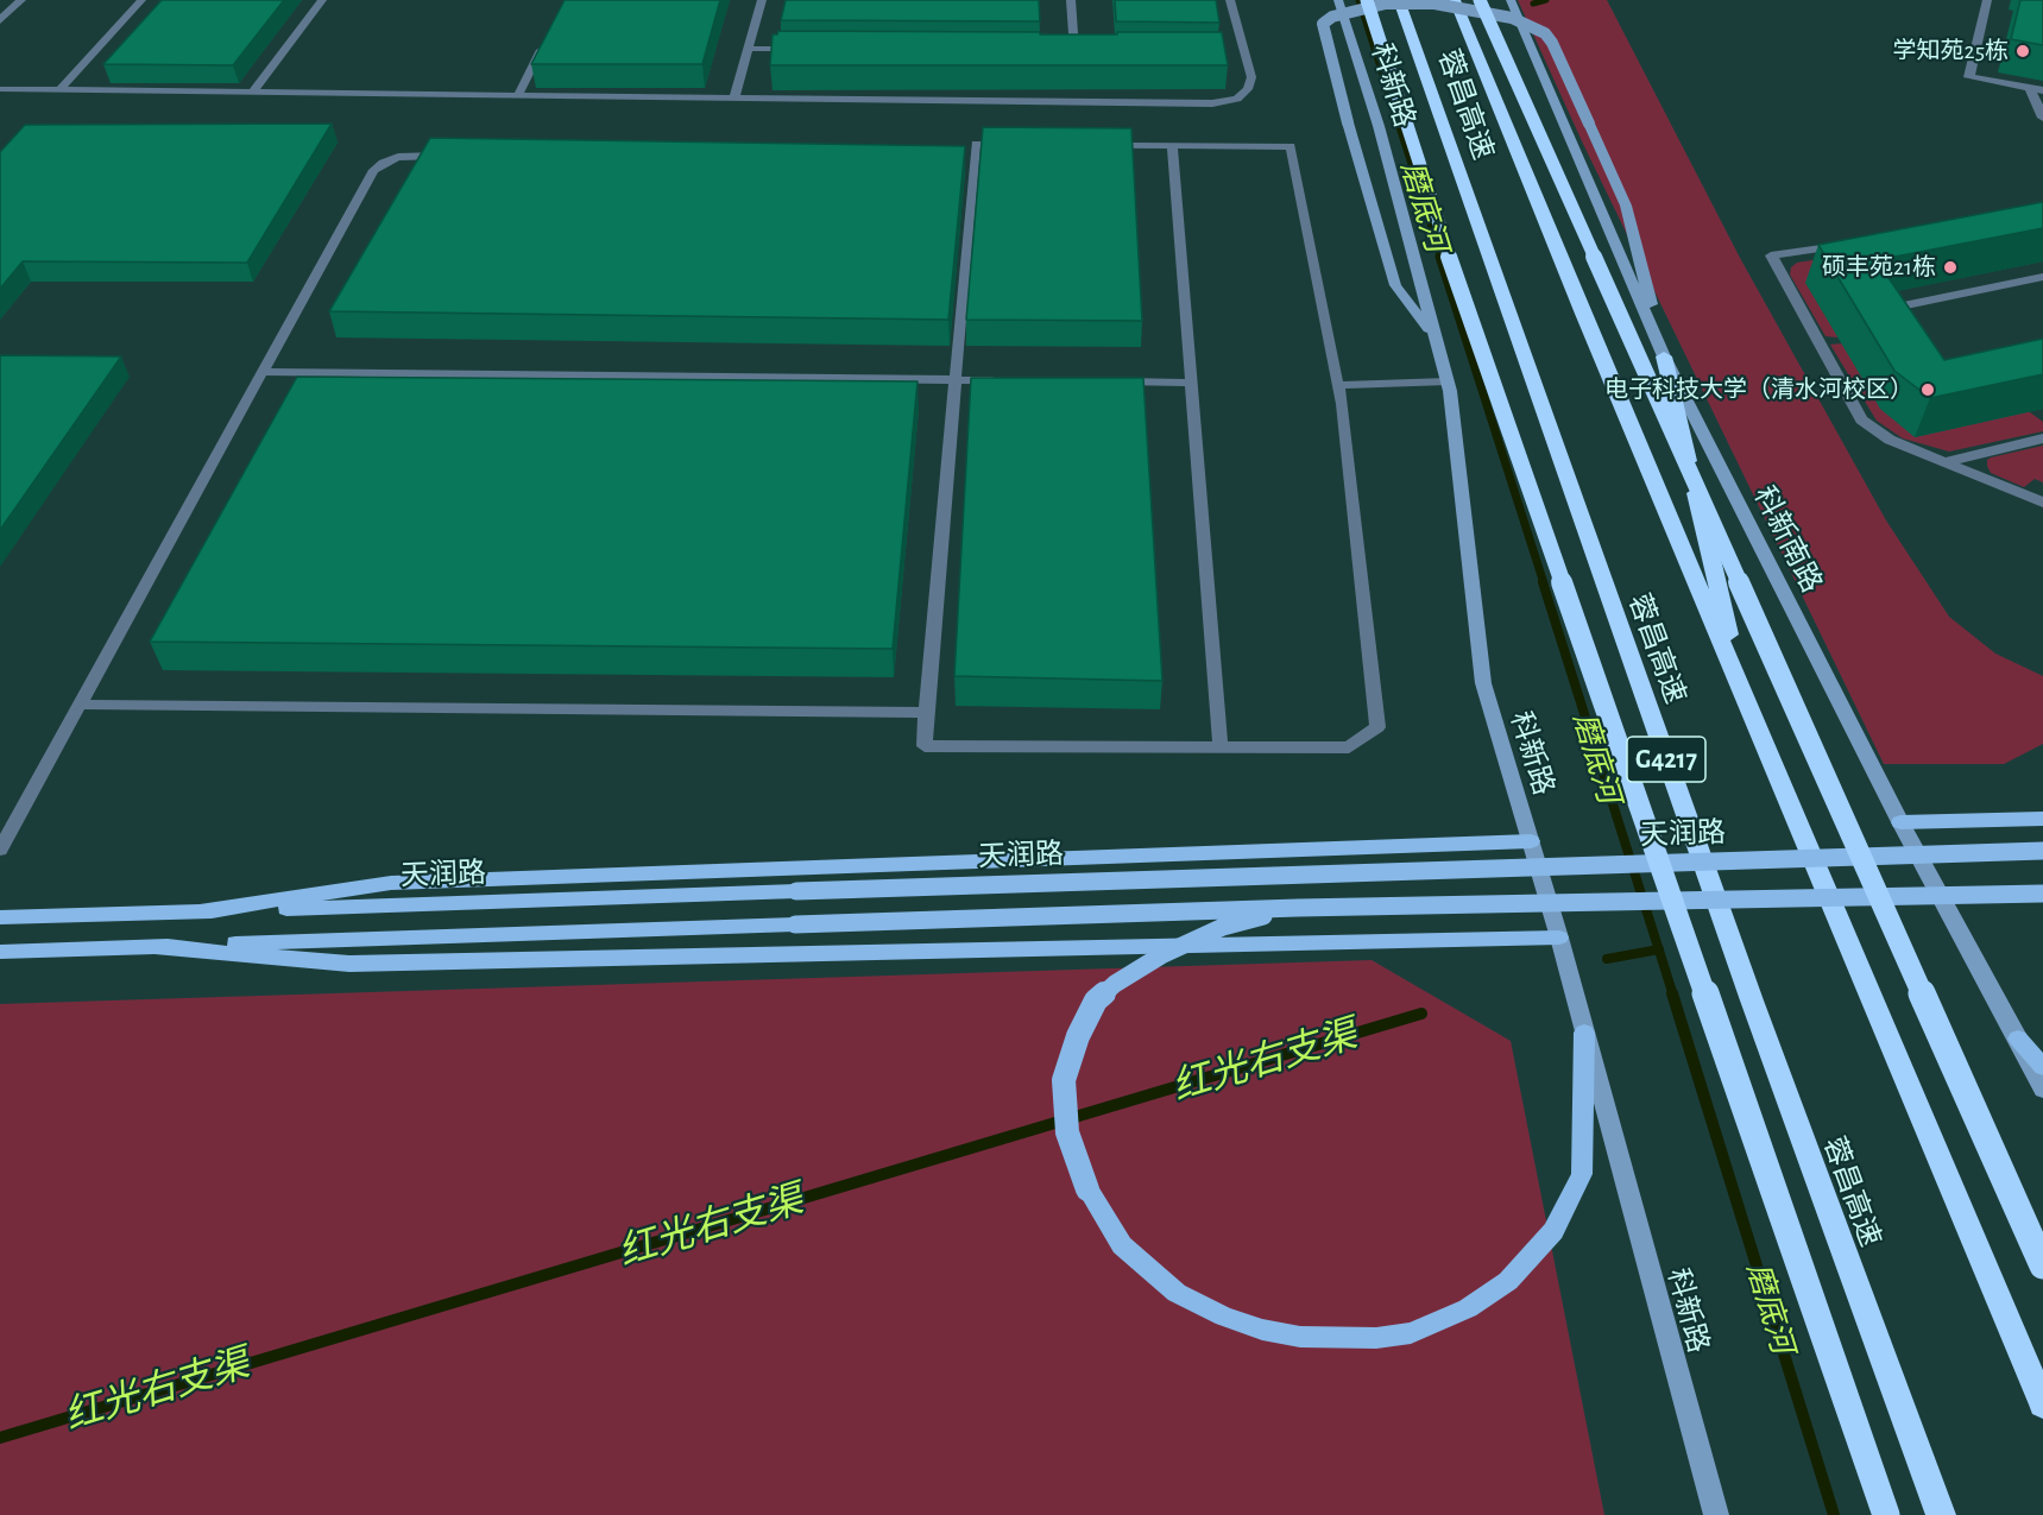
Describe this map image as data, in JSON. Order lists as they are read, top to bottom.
{
  "streets": {
    "highway": ["蓉昌高速", "G4217"],
    "main road": ["科新路", "科新南路", "天润路"]
  },
  "water": ["磨底河", "红光右支渠"],
  "places": ["学知苑25栋", "硕丰苑21栋", "电子科技大学（清水河校区）"]
}
